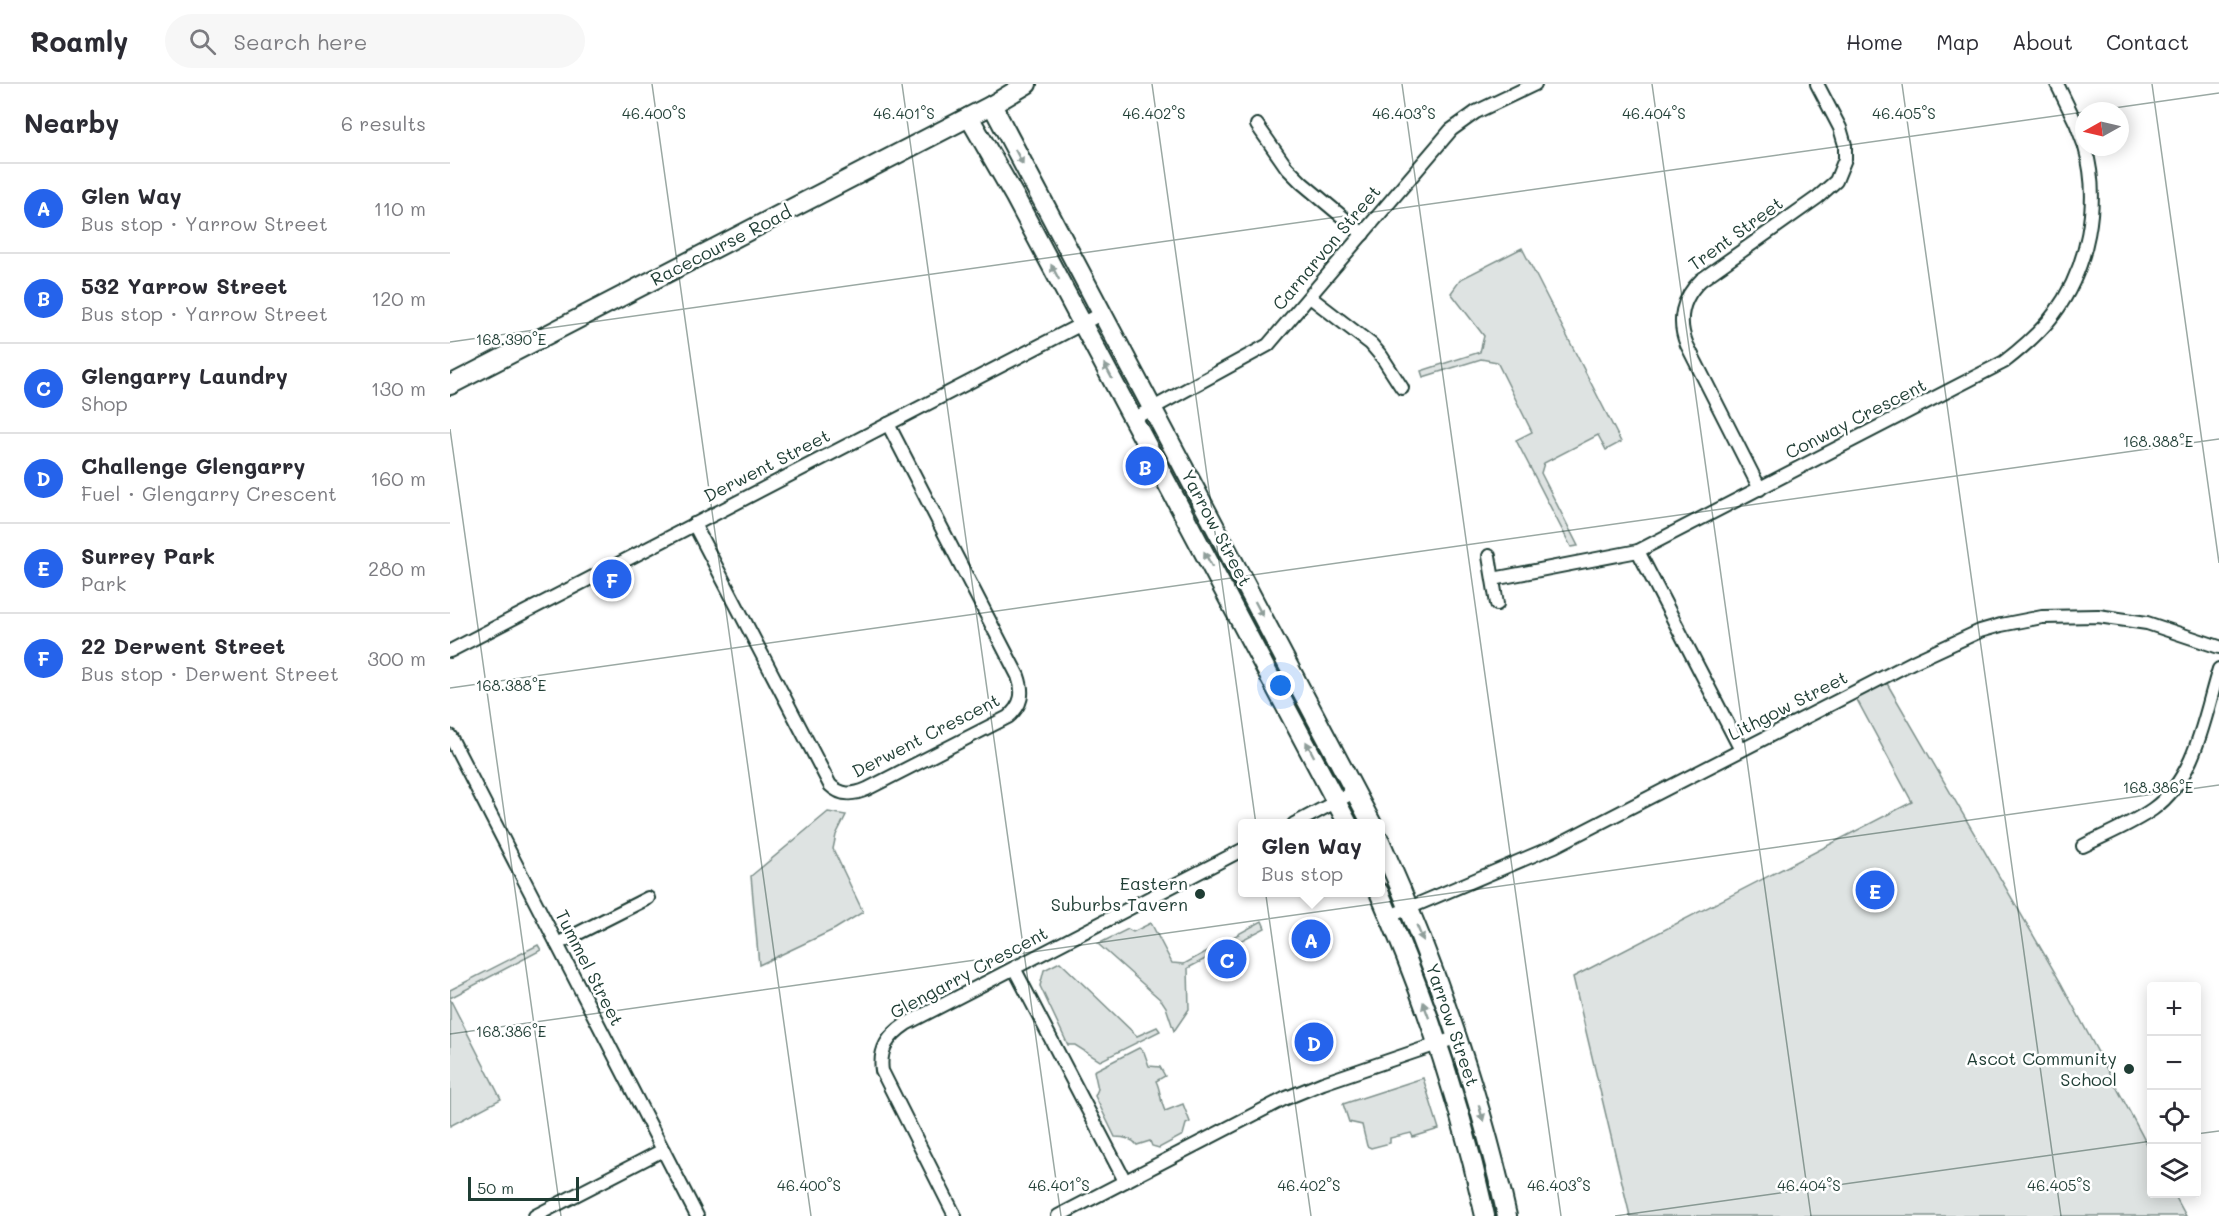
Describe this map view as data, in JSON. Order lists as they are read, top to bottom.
{
  "streets": {
    "street": [
      "Trent Street",
      "Racecourse Road",
      "Carnarvon Street",
      "Conway Crescent",
      "Derwent Street",
      "Yarrow Street",
      "Lithgow Street",
      "Derwent Crescent",
      "Tummel Street",
      "Glengarry Crescent"
    ]
  },
  "crossings": [
    ["Trent Street", "Conway Crescent"],
    ["Racecourse Road", "Yarrow Street"],
    ["Carnarvon Street", "Yarrow Street"],
    ["Derwent Street", "Yarrow Street"],
    ["Derwent Street", "Derwent Crescent"],
    ["Yarrow Street", "Lithgow Street"]
  ],
  "places": ["Eastern Suburbs Tavern", "Ascot Community School"],
  "scale_bar": "50 m",
  "north": "left",
  "page": {
    "header": "Roamly",
    "search": "Search here",
    "nav": [
      "Home",
      "Map",
      "About",
      "Contact"
    ],
    "heading": ["Nearby", "6 results"],
    "list": [
      {
        "mark": "A",
        "name": "Glen Way",
        "note": "Bus stop · Yarrow Street",
        "value": "110 m"
      },
      {
        "mark": "B",
        "name": "532 Yarrow Street",
        "note": "Bus stop · Yarrow Street",
        "value": "120 m"
      },
      {
        "mark": "C",
        "name": "Glengarry Laundry",
        "note": "Shop",
        "value": "130 m"
      },
      {
        "mark": "D",
        "name": "Challenge Glengarry",
        "note": "Fuel · Glengarry Crescent",
        "value": "160 m"
      },
      {
        "mark": "E",
        "name": "Surrey Park",
        "note": "Park",
        "value": "280 m"
      },
      {
        "mark": "F",
        "name": "22 Derwent Street",
        "note": "Bus stop · Derwent Street",
        "value": "300 m"
      }
    ],
    "pins": [
      "B",
      "F",
      "E",
      "A",
      "C",
      "D"
    ],
    "popup": ["Glen Way", "Bus stop"],
    "map_buttons": ["+", "−"],
    "scale": "50 m"
  },
  "coordinates": [
    "46.400°S",
    "46.401°S",
    "46.402°S",
    "46.403°S",
    "46.404°S",
    "46.405°S",
    "168.390°E",
    "168.388°E",
    "168.386°E"
  ]
}
